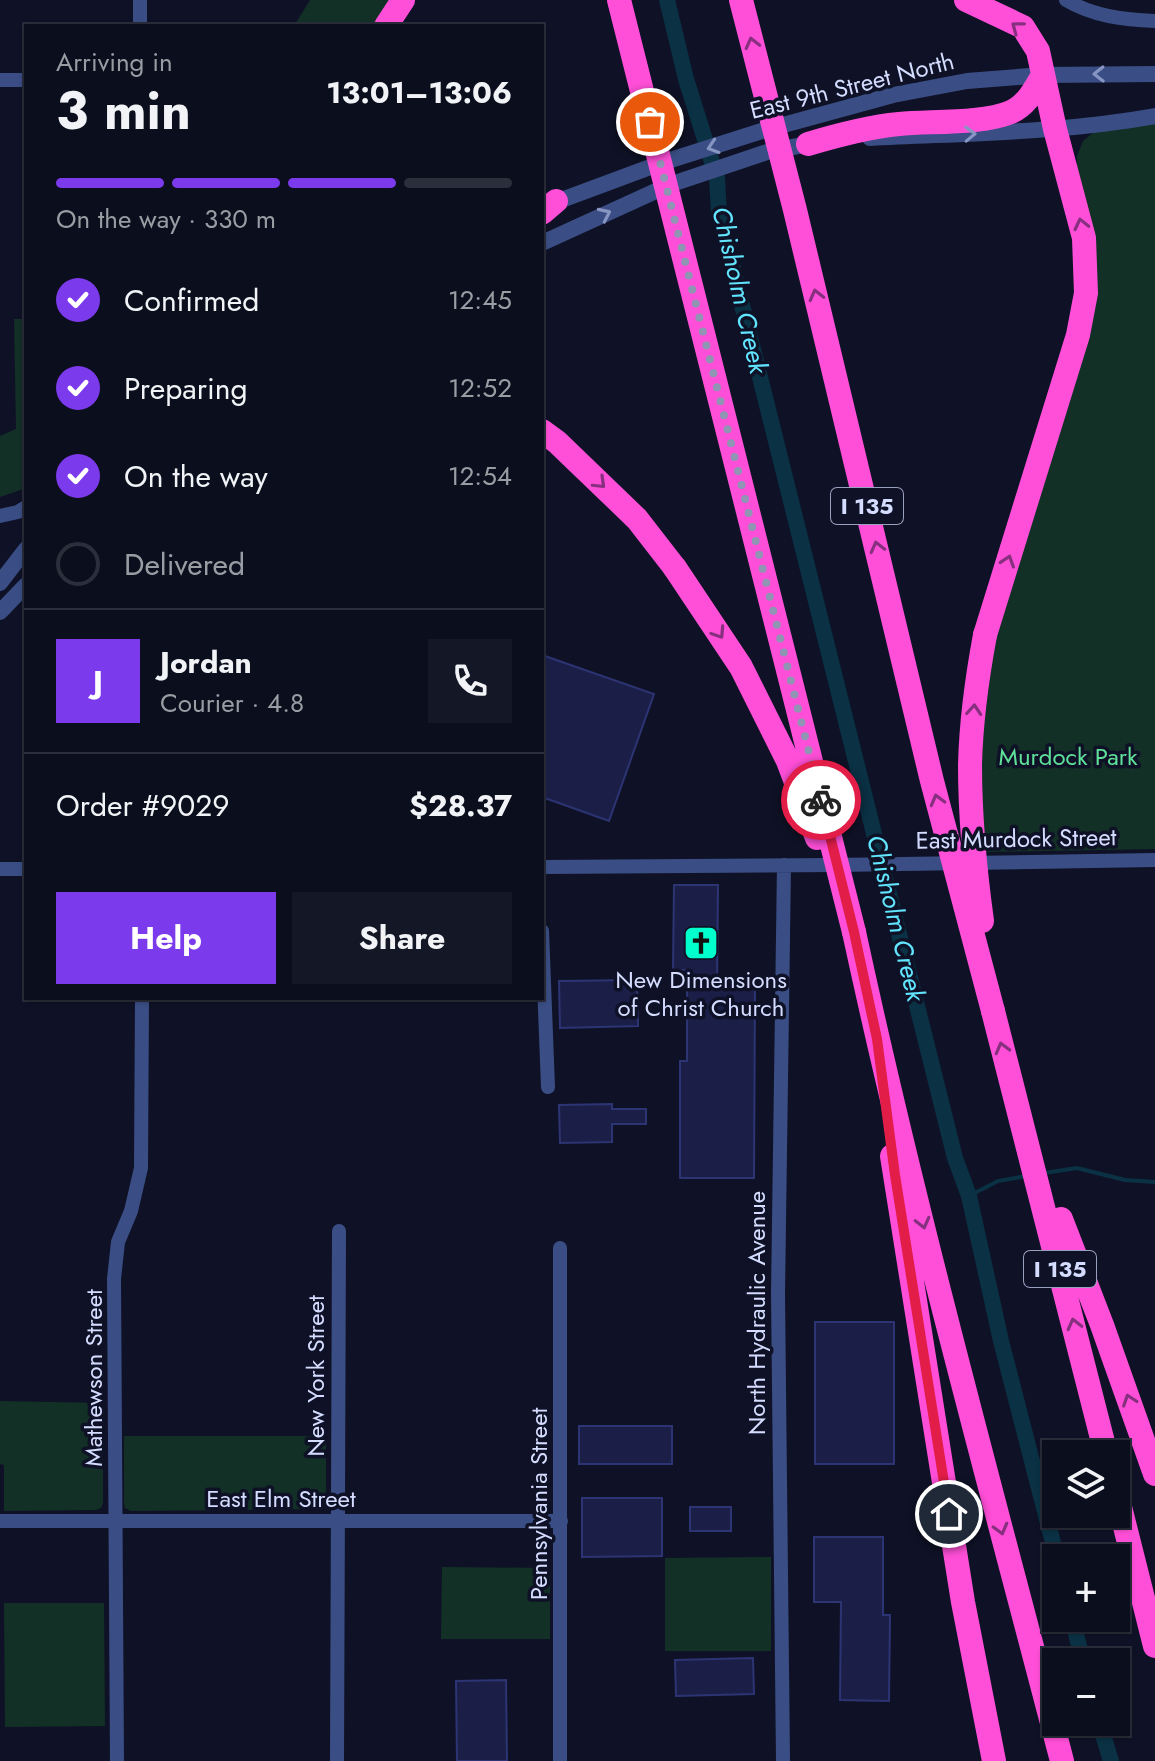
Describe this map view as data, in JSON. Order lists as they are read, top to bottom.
{
  "streets": {
    "highway": ["I 135"],
    "street": [
      "East 9th Street North",
      "East Murdock Street",
      "North Hydraulic Avenue",
      "New York Street",
      "Mathewson Street",
      "East Elm Street",
      "Pennsylvania Street"
    ]
  },
  "crossings": [
    ["East Murdock Street", "North Hydraulic Avenue"],
    ["New York Street", "East Elm Street"],
    ["Mathewson Street", "East Elm Street"],
    ["East Elm Street", "Pennsylvania Street"]
  ],
  "water": ["Chisholm Creek"],
  "parks": ["Murdock Park"],
  "places": {
    "church": ["New Dimensions of Christ Church"]
  },
  "page": {
    "heading": ["3 min", "Arriving in", "13:01–13:06"],
    "panel": [
      "Jordan",
      "Courier · 4.8",
      "Order #9029",
      "$28.37"
    ],
    "bar": "On the way · 330 m",
    "list": [
      ["Confirmed", "12:45"],
      ["Preparing", "12:52"],
      ["On the way", "12:54"],
      "Delivered"
    ],
    "round": "J",
    "buttons": ["Help", "Share"],
    "map_buttons": ["+", "−"]
  }
}
